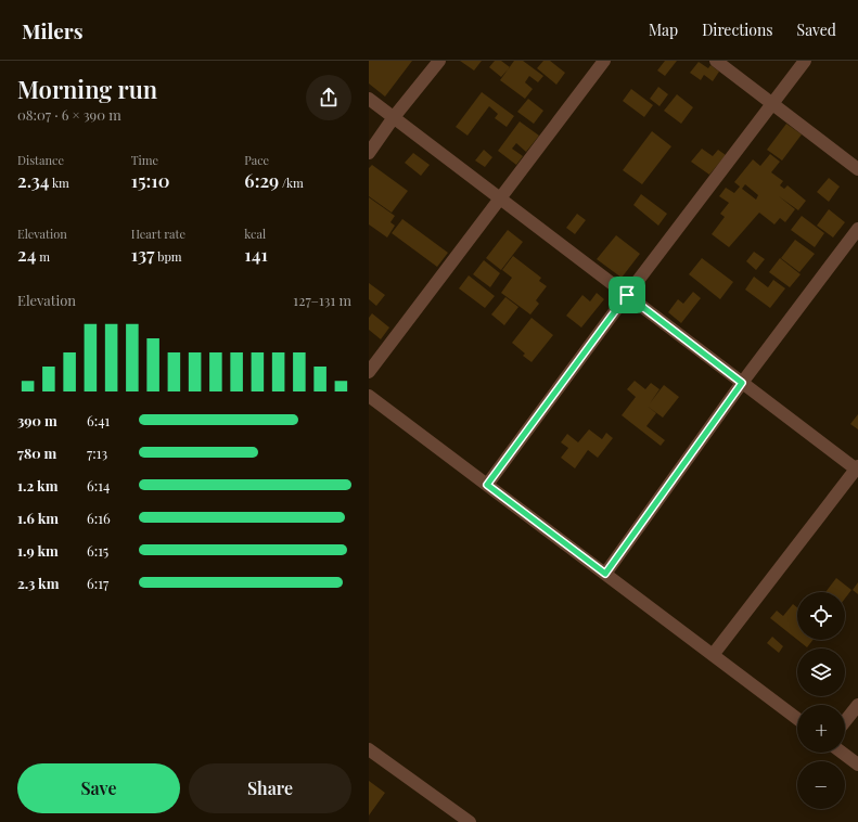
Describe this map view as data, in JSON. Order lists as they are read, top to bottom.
{
  "page": {
    "header": "Milers",
    "nav": ["Map", "Directions", "Saved"],
    "heading": ["Morning run", "08:07 · 6 × 390 m"],
    "stats": [
      ["Distance", "2.34 km"],
      ["Time", "15:10"],
      ["Pace", "6:29 /km"],
      ["Elevation", "24 m"],
      ["Heart rate", "137 bpm"],
      ["kcal", "141"]
    ],
    "chart": ["Elevation", "127–131 m"],
    "list": [
      {
        "name": "390 m",
        "note": "6:41"
      },
      {
        "name": "780 m",
        "note": "7:13"
      },
      {
        "name": "1.2 km",
        "note": "6:14"
      },
      {
        "name": "1.6 km",
        "note": "6:16"
      },
      {
        "name": "1.9 km",
        "note": "6:15"
      },
      {
        "name": "2.3 km",
        "note": "6:17"
      }
    ],
    "map_buttons": ["+", "−"],
    "buttons": ["Save", "Share"]
  }
}
